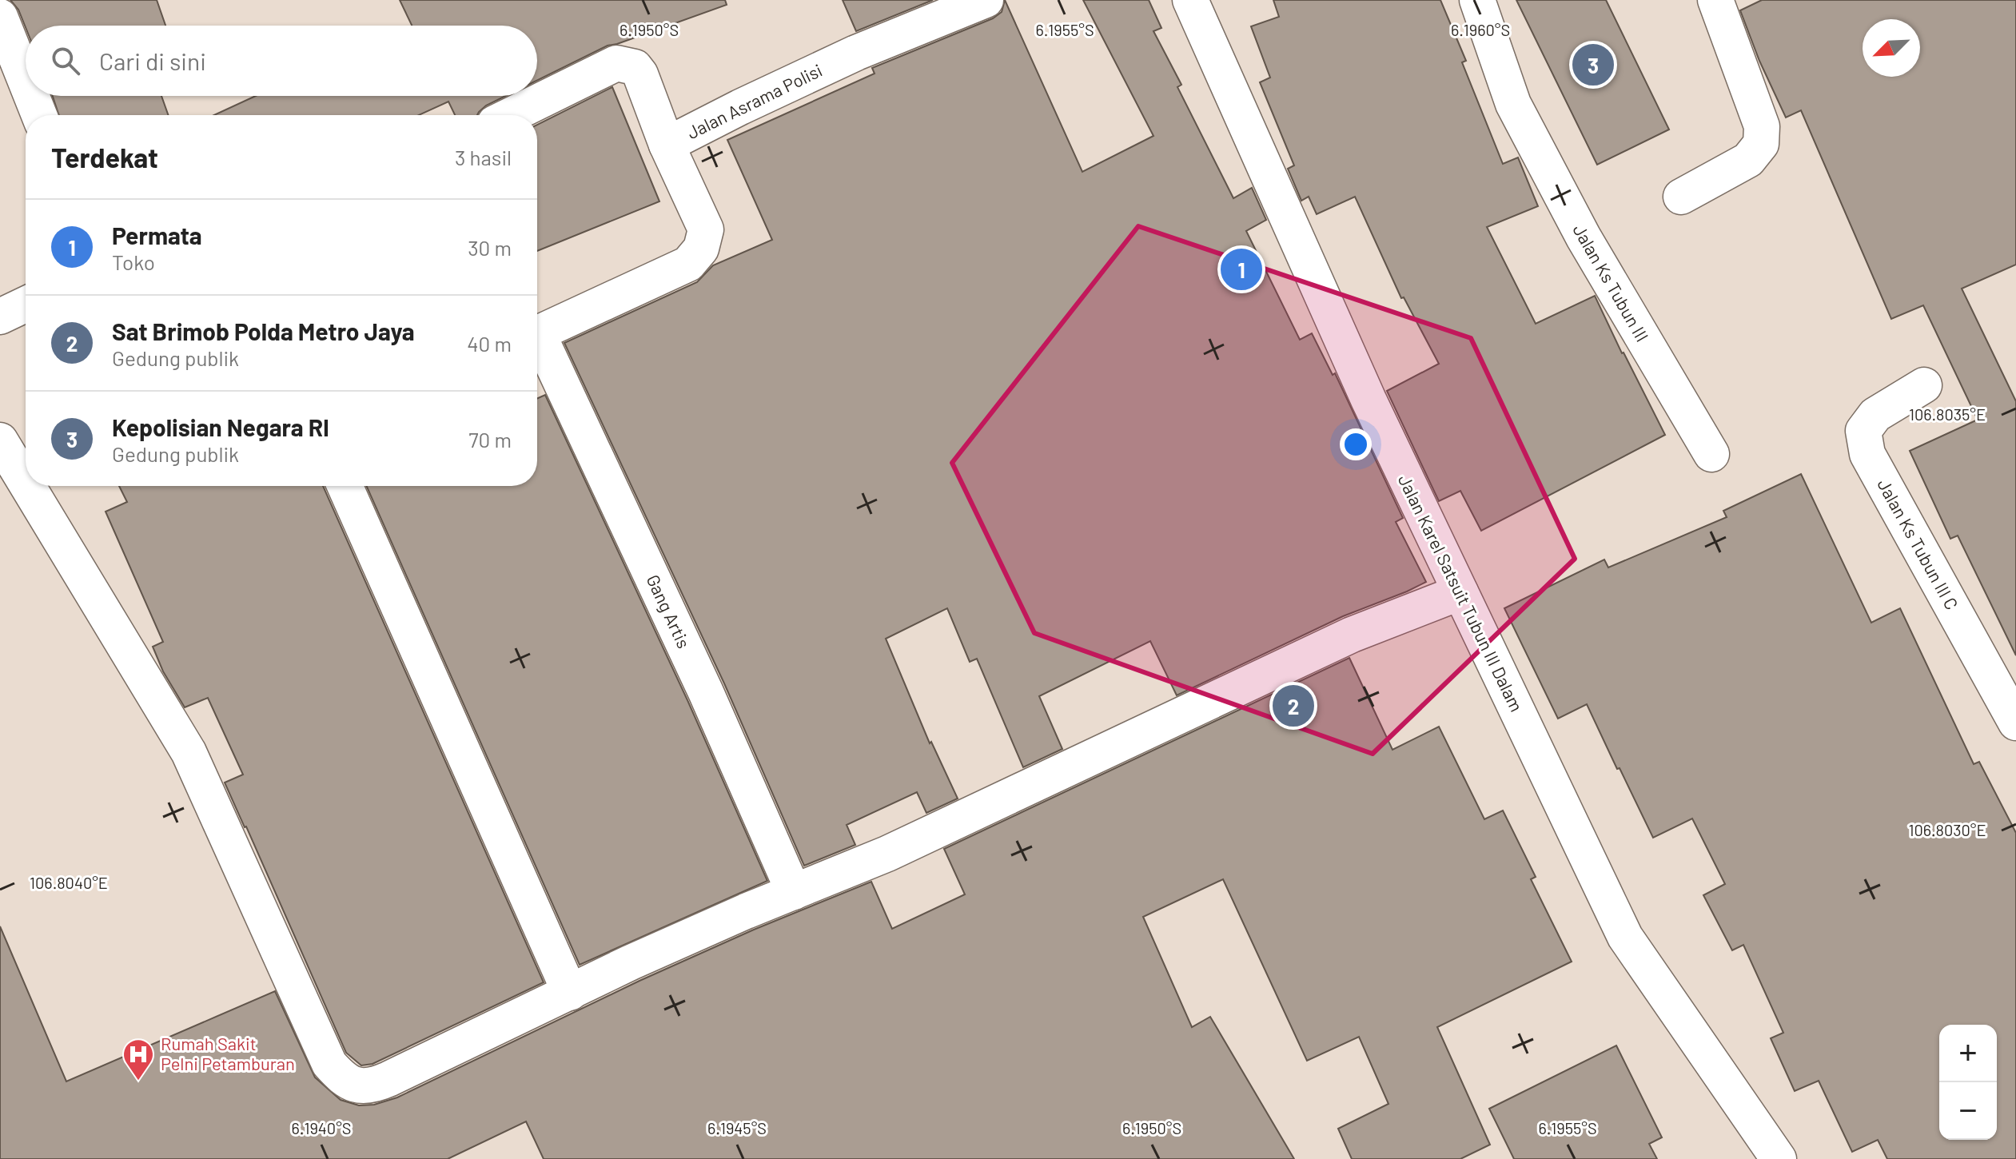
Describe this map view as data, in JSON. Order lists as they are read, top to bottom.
{
  "streets": {
    "street": [
      "Jalan Asrama Polisi",
      "Jalan Ks Tubun III",
      "Jalan Ks Tubun III C",
      "Jalan Karel Satsuit Tubun III Dalam",
      "Gang Artis"
    ]
  },
  "places": {
    "hospital": ["Rumah Sakit Pelni Petamburan"]
  },
  "north": "bottom left",
  "page": {
    "search": "Cari di sini",
    "pins": ["3", "1", "2"],
    "heading": ["Terdekat", "3 hasil"],
    "list": [
      {
        "mark": "1",
        "name": "Permata",
        "note": "Toko",
        "value": "30 m"
      },
      {
        "mark": "2",
        "name": "Sat Brimob Polda Metro Jaya",
        "note": "Gedung publik",
        "value": "40 m"
      },
      {
        "mark": "3",
        "name": "Kepolisian Negara RI",
        "note": "Gedung publik",
        "value": "70 m"
      }
    ],
    "map_buttons": ["+", "−"]
  },
  "coordinates": [
    "6.1950°S",
    "6.1955°S",
    "6.1960°S",
    "106.8035°E",
    "106.8030°E",
    "106.8040°E",
    "6.1940°S",
    "6.1945°S"
  ]
}
